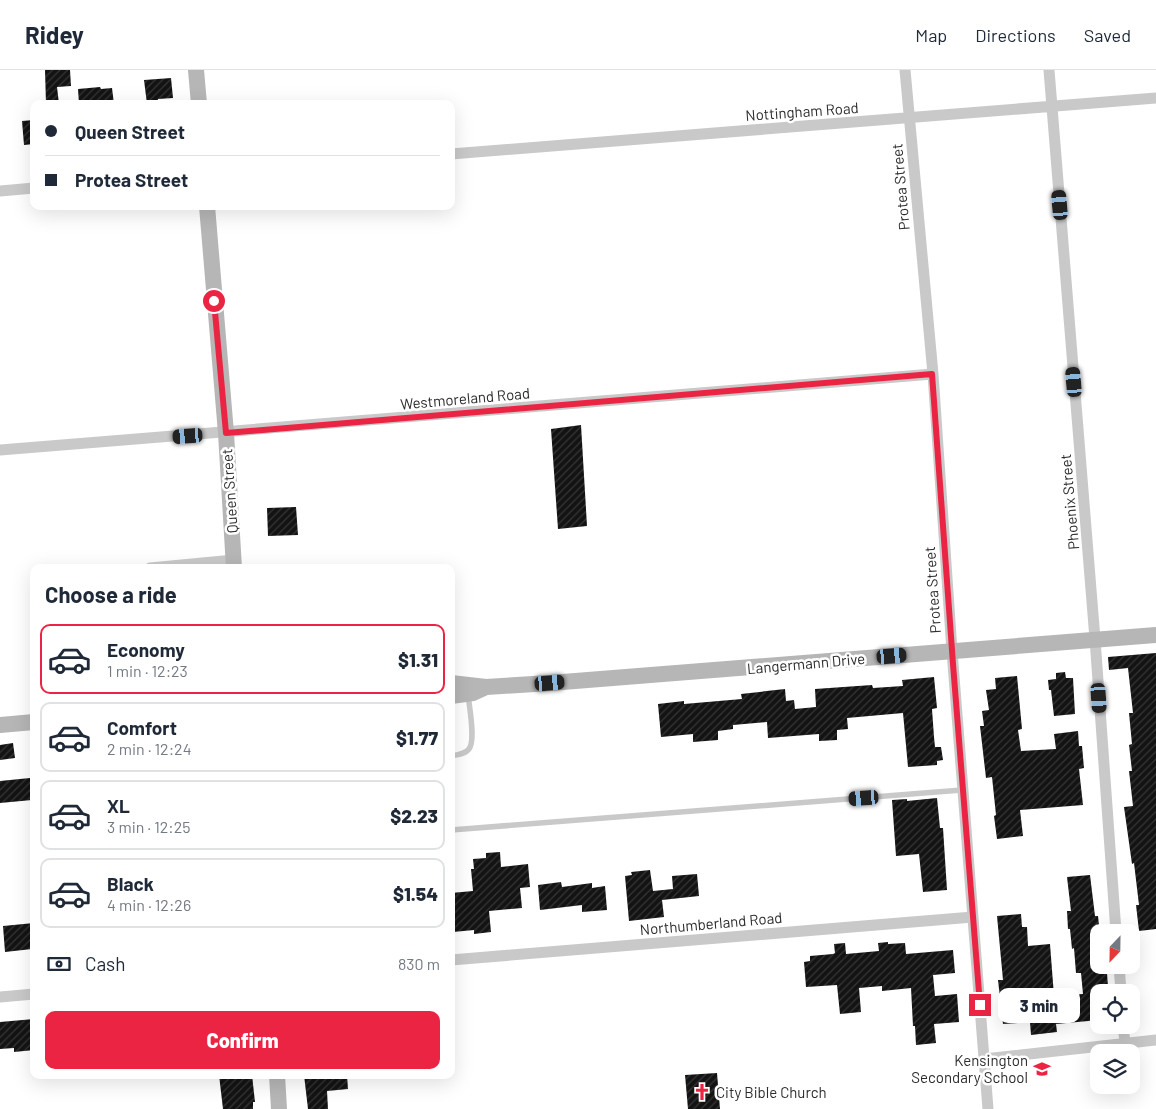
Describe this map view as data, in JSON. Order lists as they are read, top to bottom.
{
  "streets": {
    "main road": ["Queen Street", "Langermann Drive"],
    "street": [
      "Nottingham Road",
      "Protea Street",
      "Westmoreland Road",
      "Phoenix Street",
      "Northumberland Road"
    ]
  },
  "crossings": [
    ["Nottingham Road", "Protea Street"],
    ["Nottingham Road", "Phoenix Street"],
    ["Protea Street", "Westmoreland Road"],
    ["Protea Street", "Langermann Drive"],
    ["Protea Street", "Northumberland Road"],
    ["Westmoreland Road", "Queen Street"],
    ["Phoenix Street", "Langermann Drive"]
  ],
  "places": {
    "school or university": ["Kensington Secondary School"],
    "church": ["City Bible Church"]
  },
  "north": "bottom",
  "page": {
    "header": "Ridey",
    "nav": ["Map", "Directions", "Saved"],
    "banner": ["Queen Street", "Protea Street"],
    "heading": "Choose a ride",
    "list": [
      {
        "name": "Economy",
        "note": "1 min · 12:23",
        "value": "$1.31"
      },
      {
        "name": "Comfort",
        "note": "2 min · 12:24",
        "value": "$1.77"
      },
      {
        "name": "XL",
        "note": "3 min · 12:25",
        "value": "$2.23"
      },
      {
        "name": "Black",
        "note": "4 min · 12:26",
        "value": "$1.54"
      }
    ],
    "pay": ["Cash", "830 m"],
    "bubble": "3 min",
    "buttons": "Confirm"
  }
}
